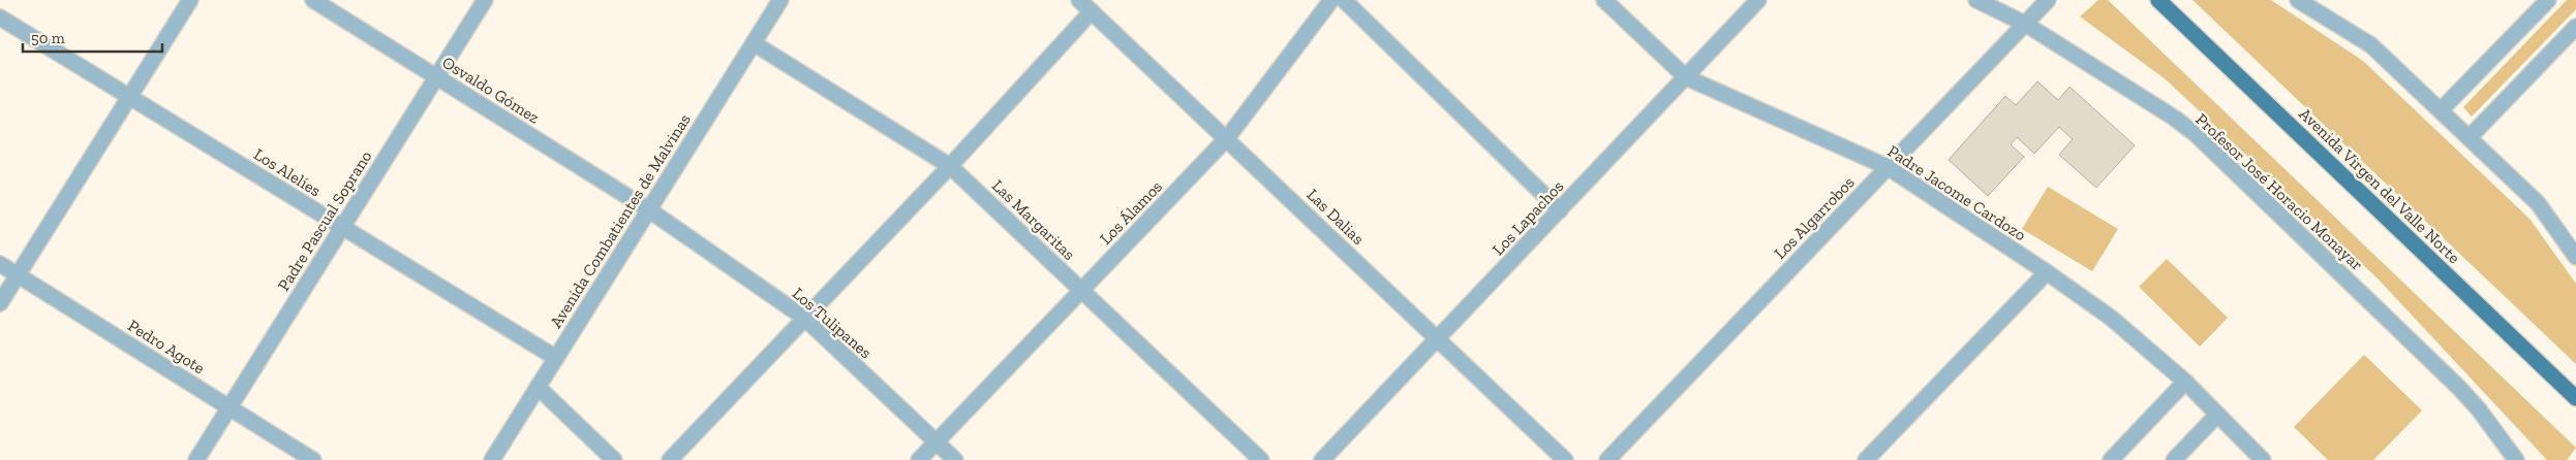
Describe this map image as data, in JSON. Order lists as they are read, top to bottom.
{
  "streets": {
    "main road": ["Avenida Virgen del Valle Norte"],
    "street": [
      "Osvaldo Gómez",
      "Los Alelíes",
      "Profesor José Horacio Monayar",
      "Padre Jacome Cardozo",
      "Los Álamos",
      "Las Dalias",
      "Los Lapachos",
      "Los Algarrobos",
      "Las Margaritas",
      "Padre Pascual Soprano",
      "Avenida Combatientes de Malvinas",
      "Los Tulipanes",
      "Pedro Agote"
    ]
  },
  "crossings": [
    ["Osvaldo Gómez", "Padre Pascual Soprano"],
    ["Osvaldo Gómez", "Avenida Combatientes de Malvinas"],
    ["Osvaldo Gómez", "Los Tulipanes"],
    ["Los Alelíes", "Padre Pascual Soprano"],
    ["Los Alelíes", "Avenida Combatientes de Malvinas"],
    ["Profesor José Horacio Monayar", "Los Algarrobos"],
    ["Padre Jacome Cardozo", "Los Lapachos"],
    ["Padre Jacome Cardozo", "Los Algarrobos"],
    ["Los Álamos", "Las Dalias"],
    ["Los Álamos", "Las Margaritas"],
    ["Los Álamos", "Los Tulipanes"],
    ["Las Dalias", "Los Lapachos"],
    ["Las Margaritas", "Avenida Combatientes de Malvinas"],
    ["Padre Pascual Soprano", "Pedro Agote"],
    ["Avenida Combatientes de Malvinas", "Los Tulipanes"]
  ],
  "scale_bar": "50 m"
}
